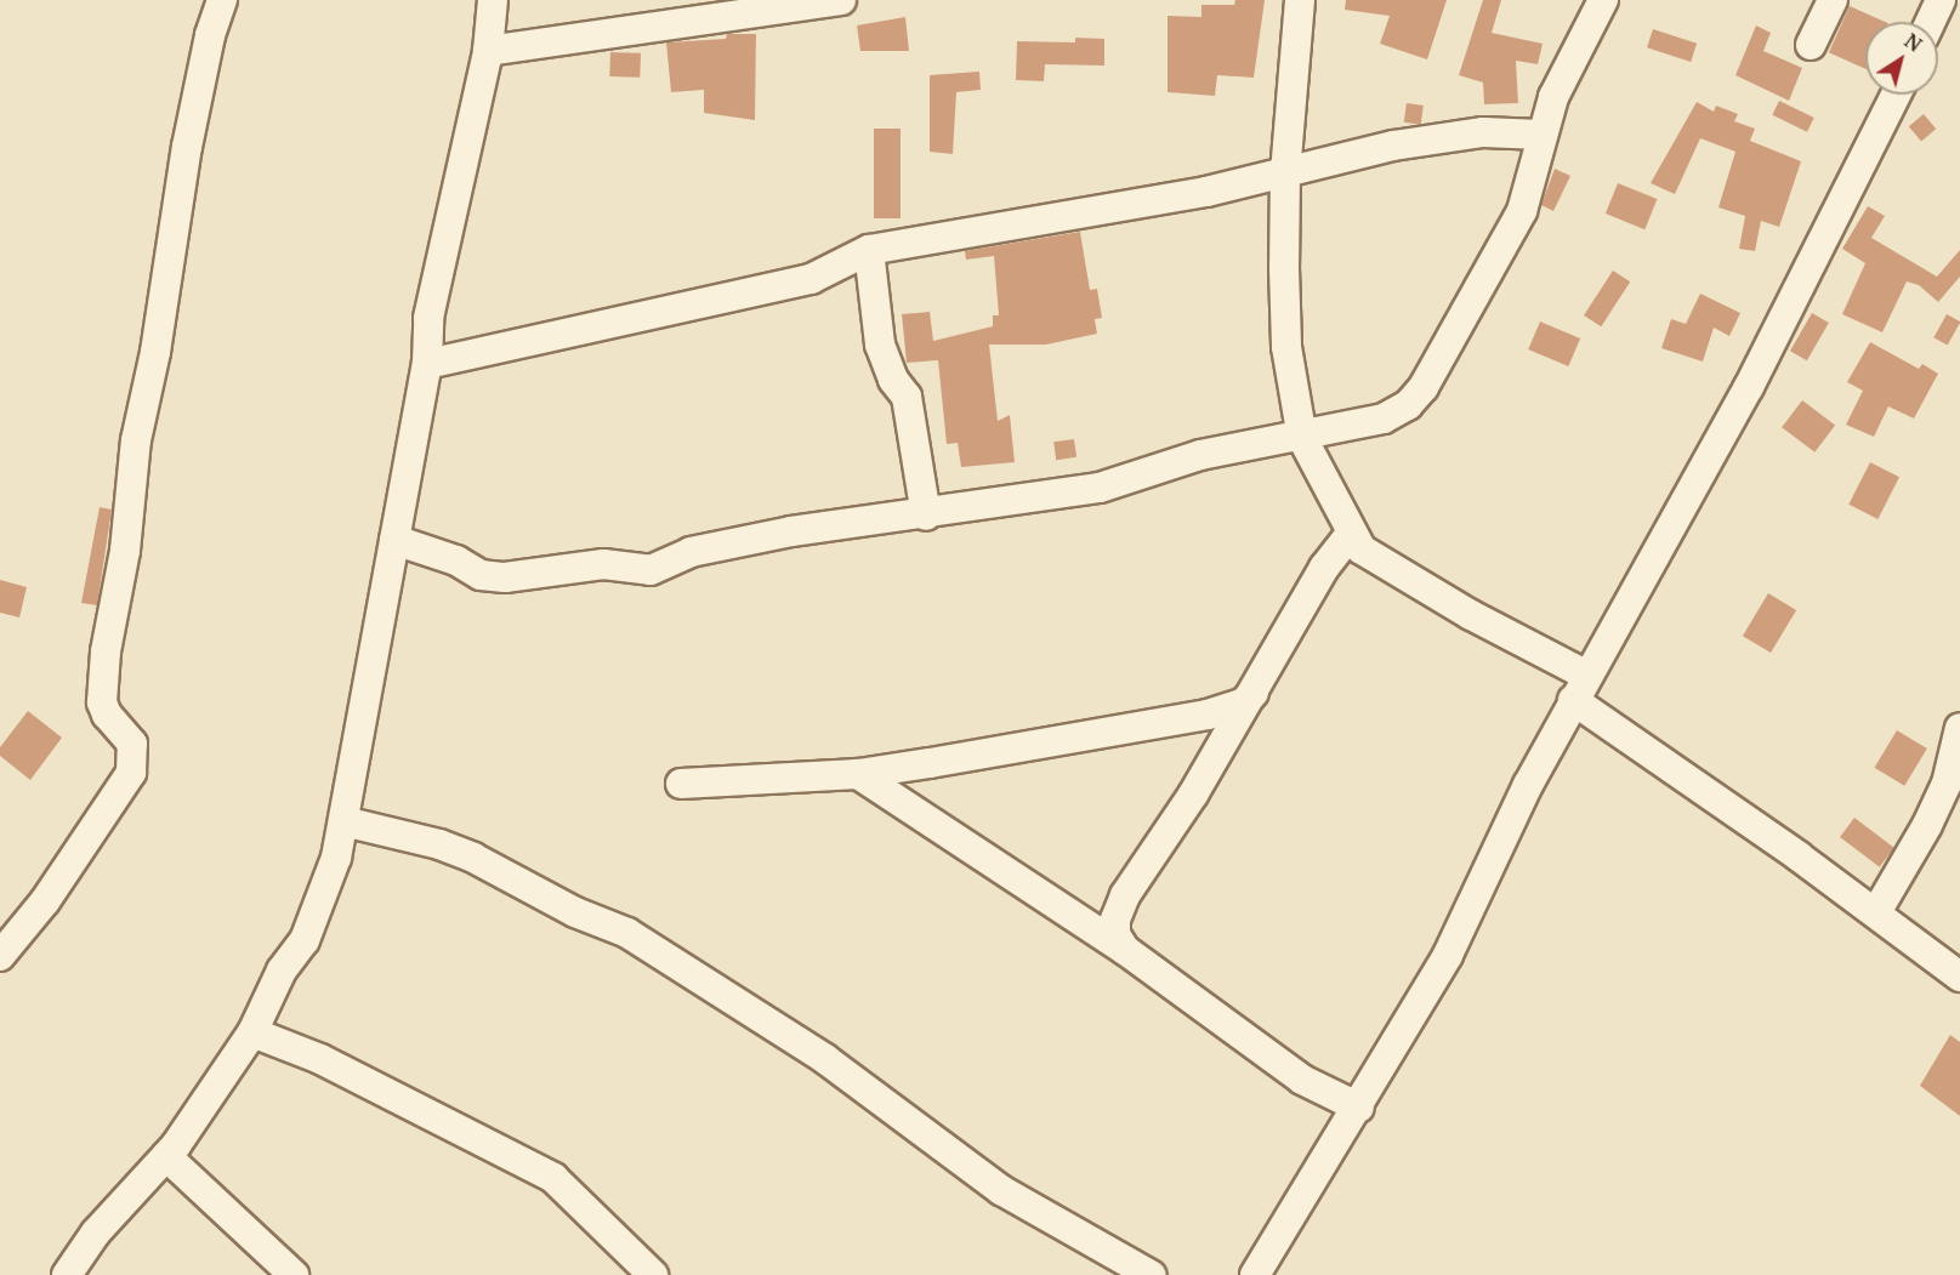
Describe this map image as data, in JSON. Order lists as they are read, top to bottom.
{
  "north": "top right"
}
